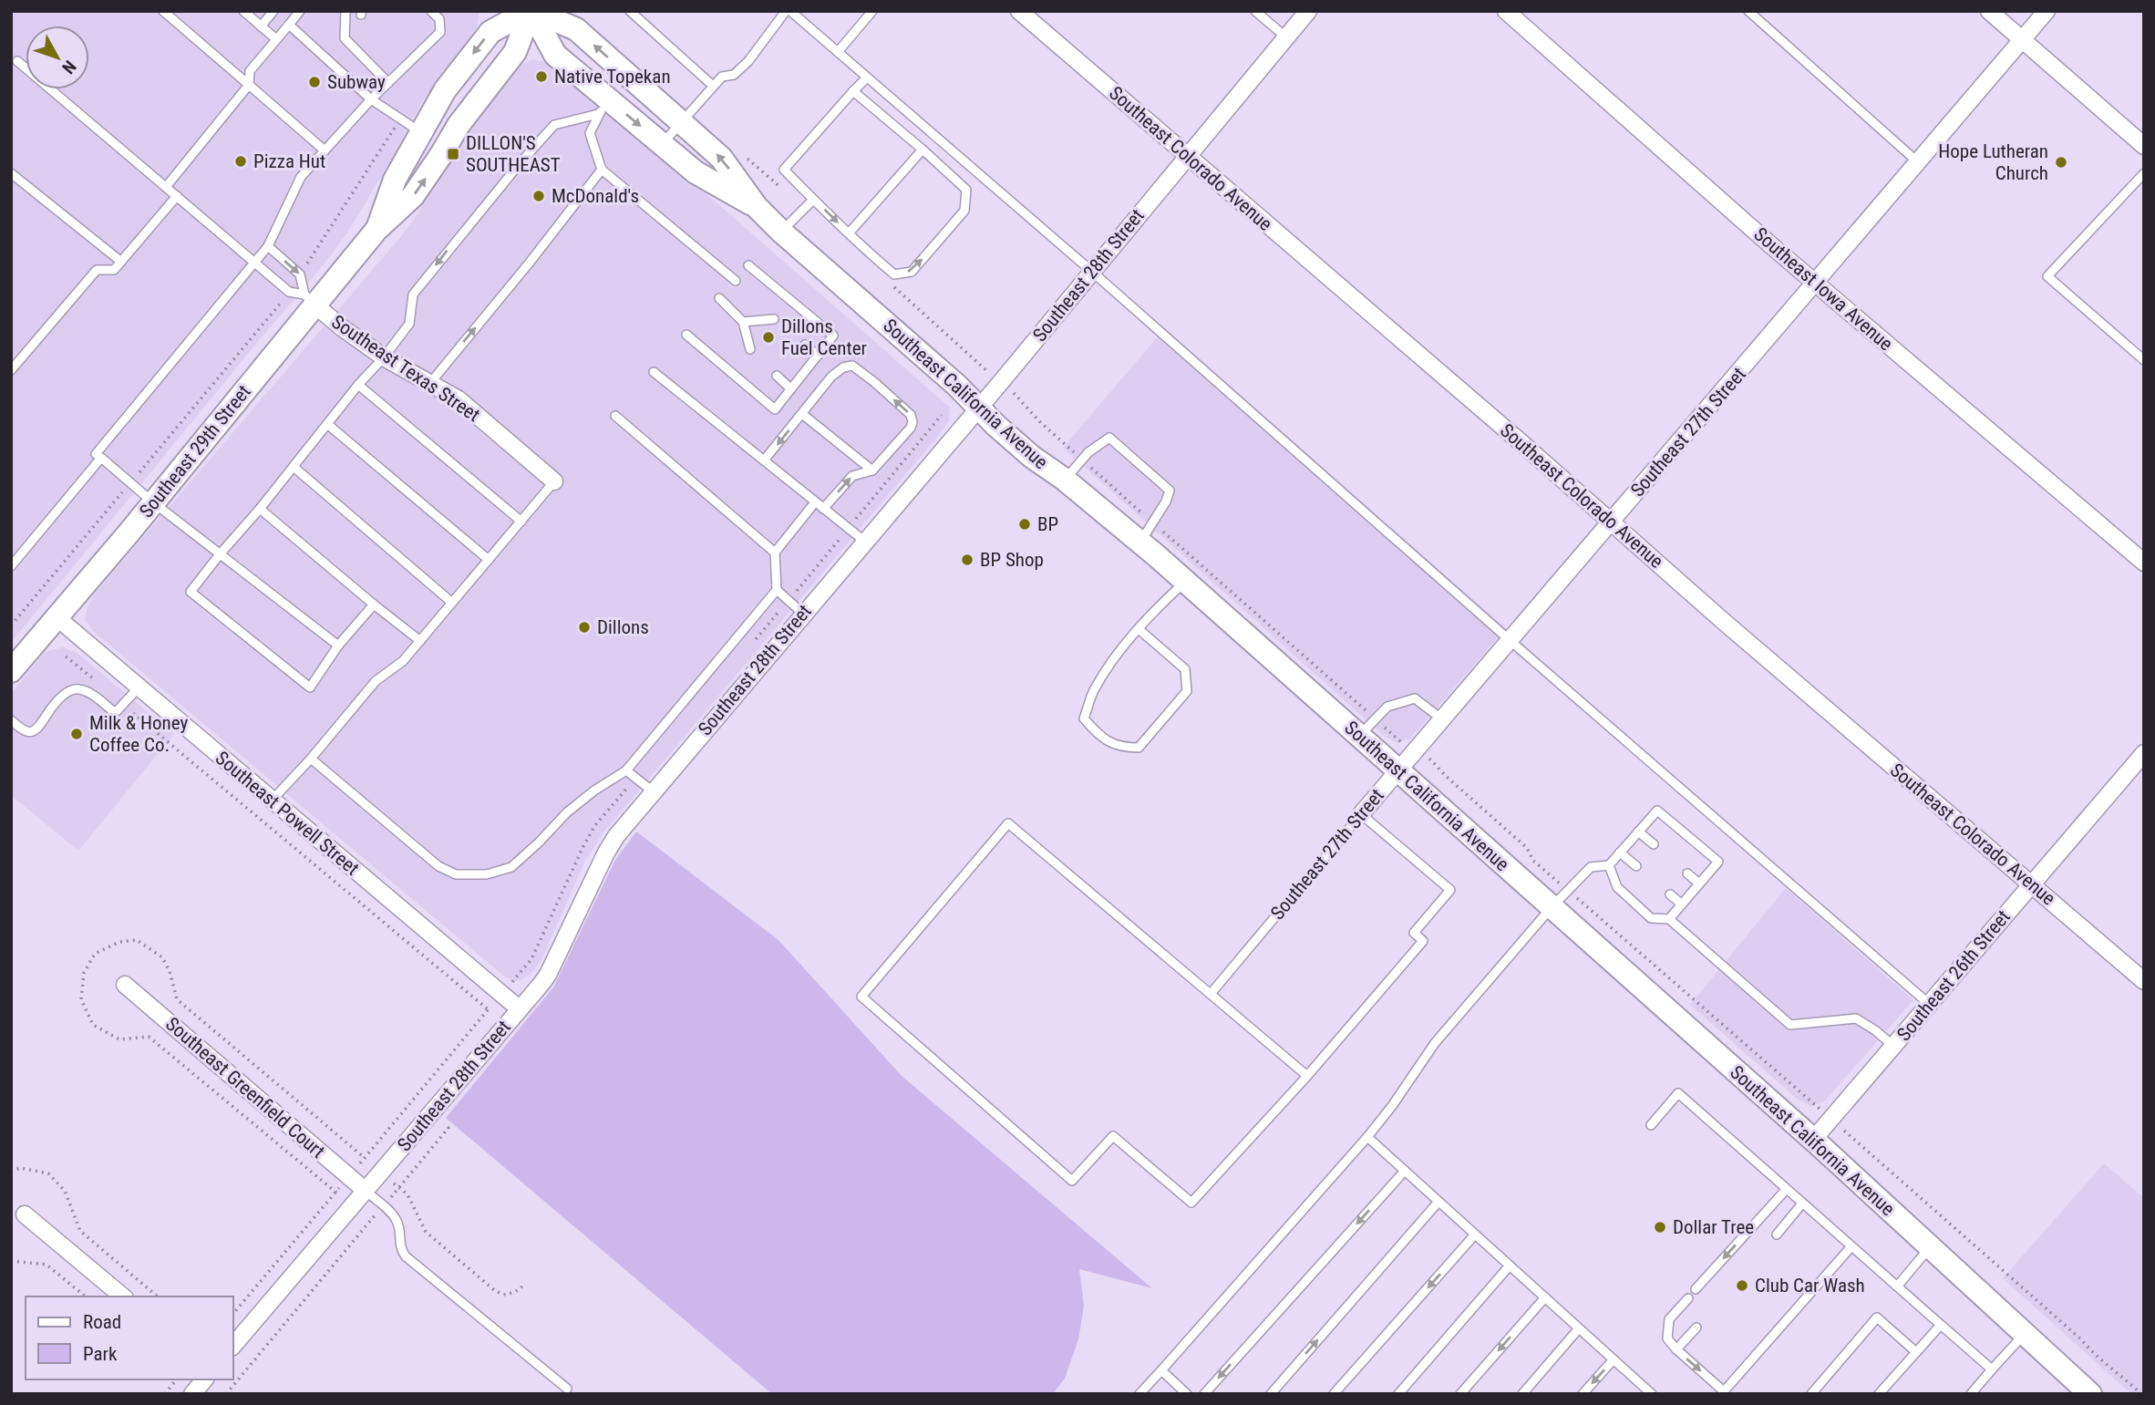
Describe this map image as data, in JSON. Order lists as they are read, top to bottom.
{
  "streets": {
    "main road": ["Southeast California Avenue", "Southeast 29th Street"],
    "street": [
      "Southeast Colorado Avenue",
      "Southeast 28th Street",
      "Southeast Iowa Avenue",
      "Southeast Texas Street",
      "Southeast 27th Street",
      "Southeast Powell Street",
      "Southeast 26th Street",
      "Southeast Greenfield Court"
    ]
  },
  "crossings": [
    ["Southeast Colorado Avenue", "Southeast 28th Street"],
    ["Southeast Colorado Avenue", "Southeast 27th Street"],
    ["Southeast Colorado Avenue", "Southeast 26th Street"],
    ["Southeast 28th Street", "Southeast California Avenue"],
    ["Southeast 28th Street", "Southeast Powell Street"],
    ["Southeast 28th Street", "Southeast Greenfield Court"],
    ["Southeast Iowa Avenue", "Southeast 27th Street"],
    ["Southeast Texas Street", "Southeast 29th Street"],
    ["Southeast California Avenue", "Southeast 27th Street"],
    ["Southeast California Avenue", "Southeast 29th Street"],
    ["Southeast California Avenue", "Southeast 26th Street"],
    ["Southeast 29th Street", "Southeast Powell Street"]
  ],
  "places": {
    "other": [
      "Native Topekan",
      "Subway",
      "Pizza Hut",
      "Hope Lutheran Church",
      "McDonald's",
      "Dillons Fuel Center",
      "BP",
      "BP Shop",
      "Dillons",
      "Milk & Honey Coffee Co.",
      "Dollar Tree",
      "Club Car Wash"
    ],
    "transit": ["DILLON'S SOUTHEAST"]
  },
  "legend": ["Road", "Park"],
  "north": "bottom right"
}
